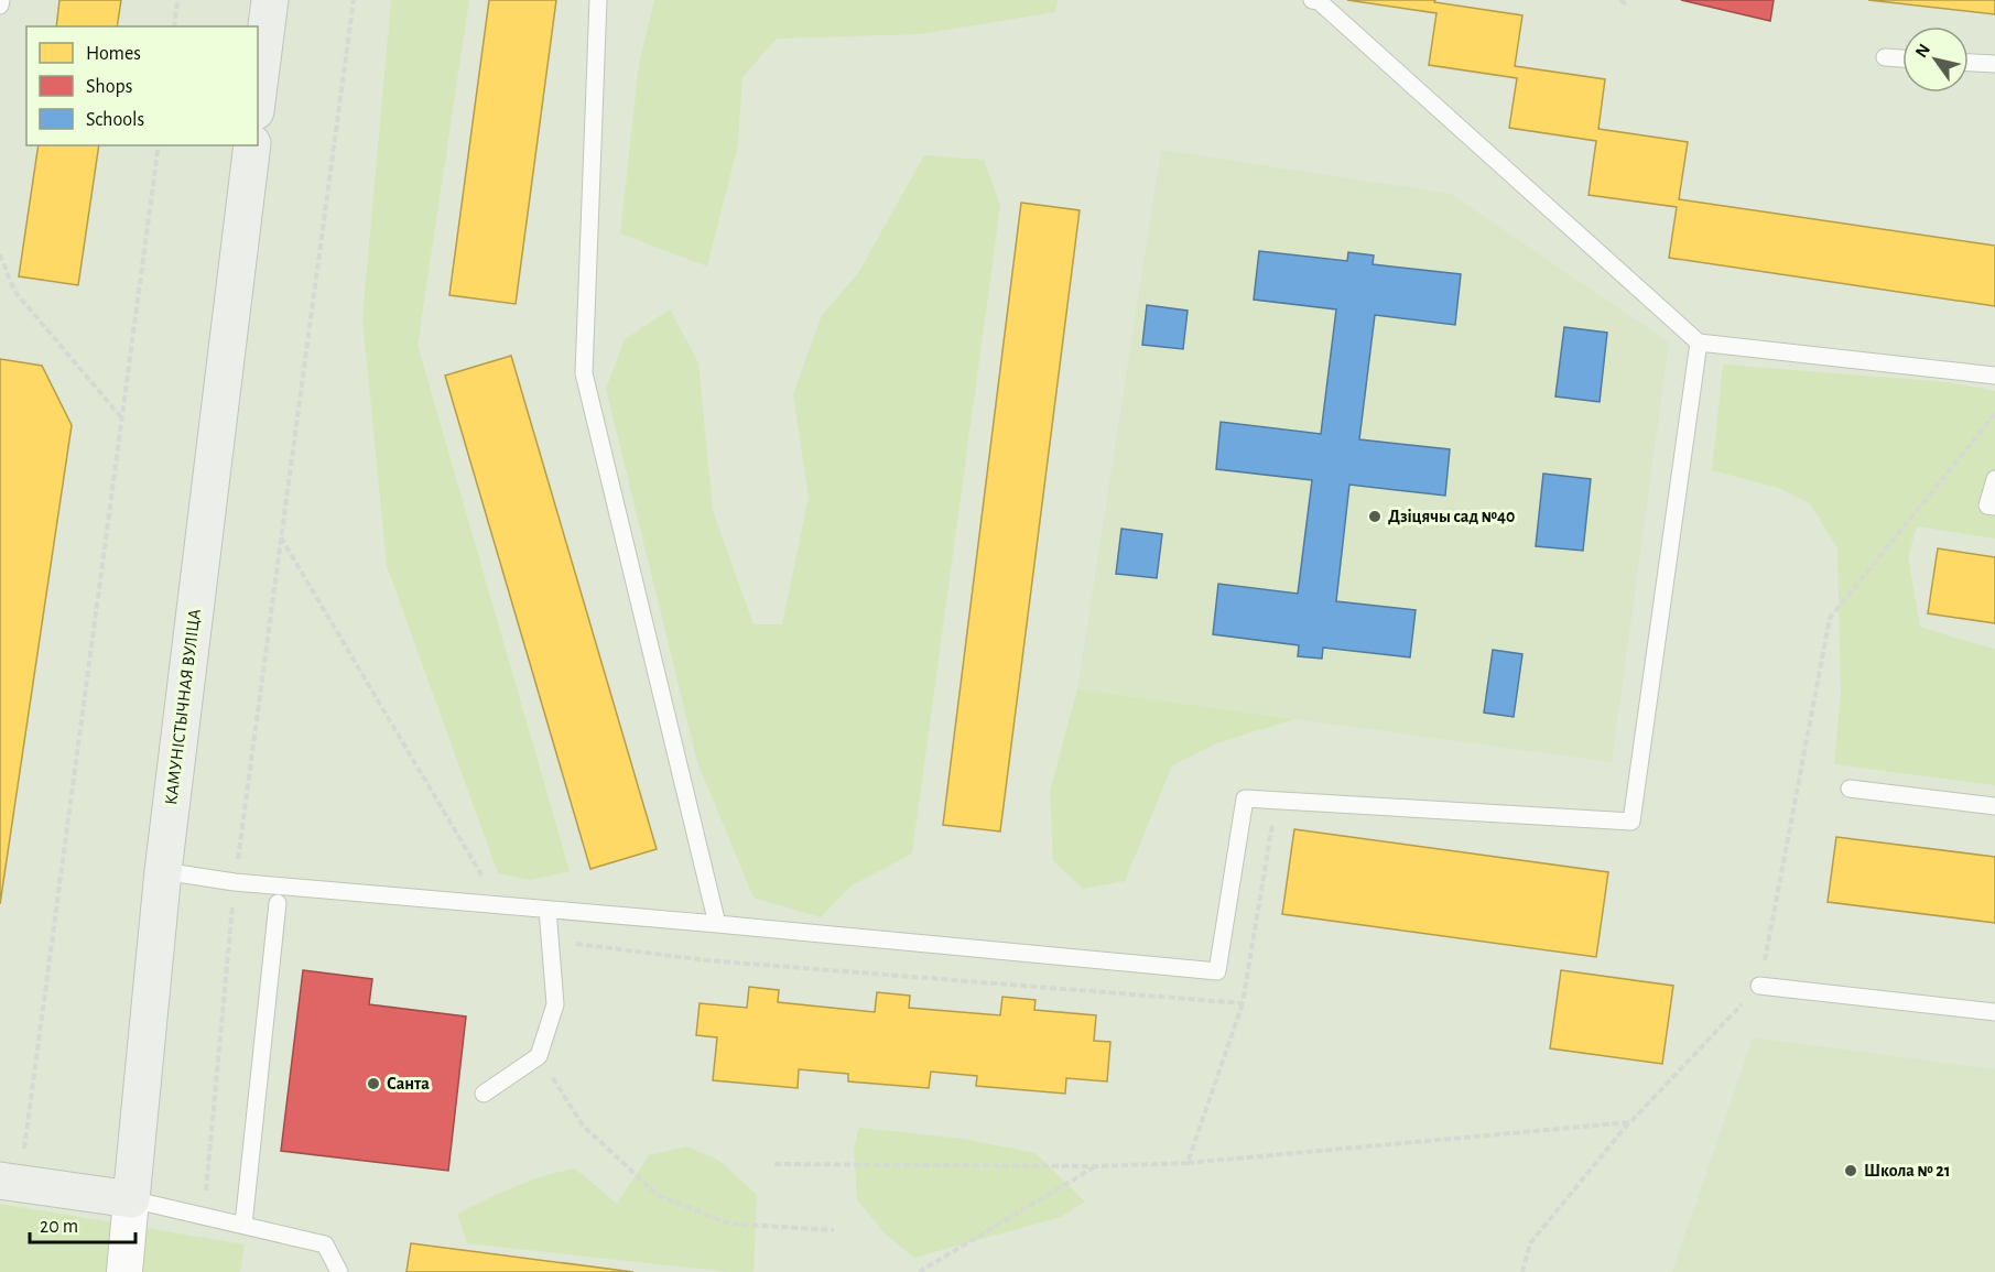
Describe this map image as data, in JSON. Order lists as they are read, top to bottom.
{
  "streets": {
    "street": ["КАМУНІСТЫЧНАЯ ВУЛІЦА"]
  },
  "places": ["Дзіцячы сад №40", "Санта", "Школа № 21"],
  "legend": ["Homes", "Shops", "Schools"],
  "scale_bar": "20 m",
  "north": "top left"
}
